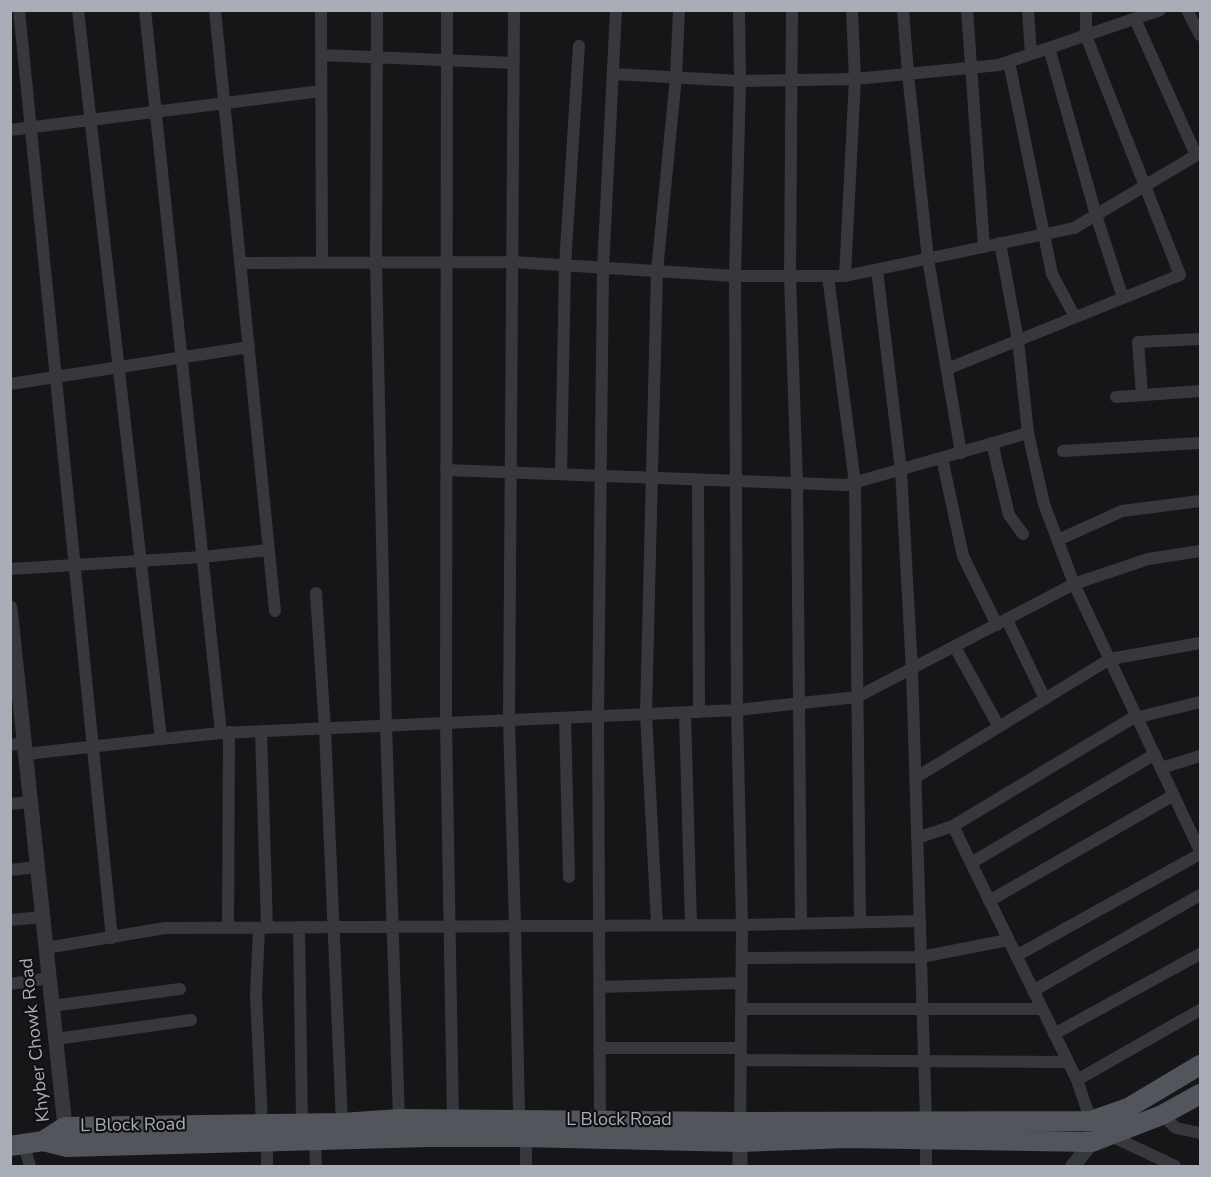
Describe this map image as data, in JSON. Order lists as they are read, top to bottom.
{
  "streets": {
    "main road": ["L Block Road"],
    "street": ["Khyber Chowk Road"]
  },
  "crossings": [
    ["Khyber Chowk Road", "L Block Road"]
  ]
}
